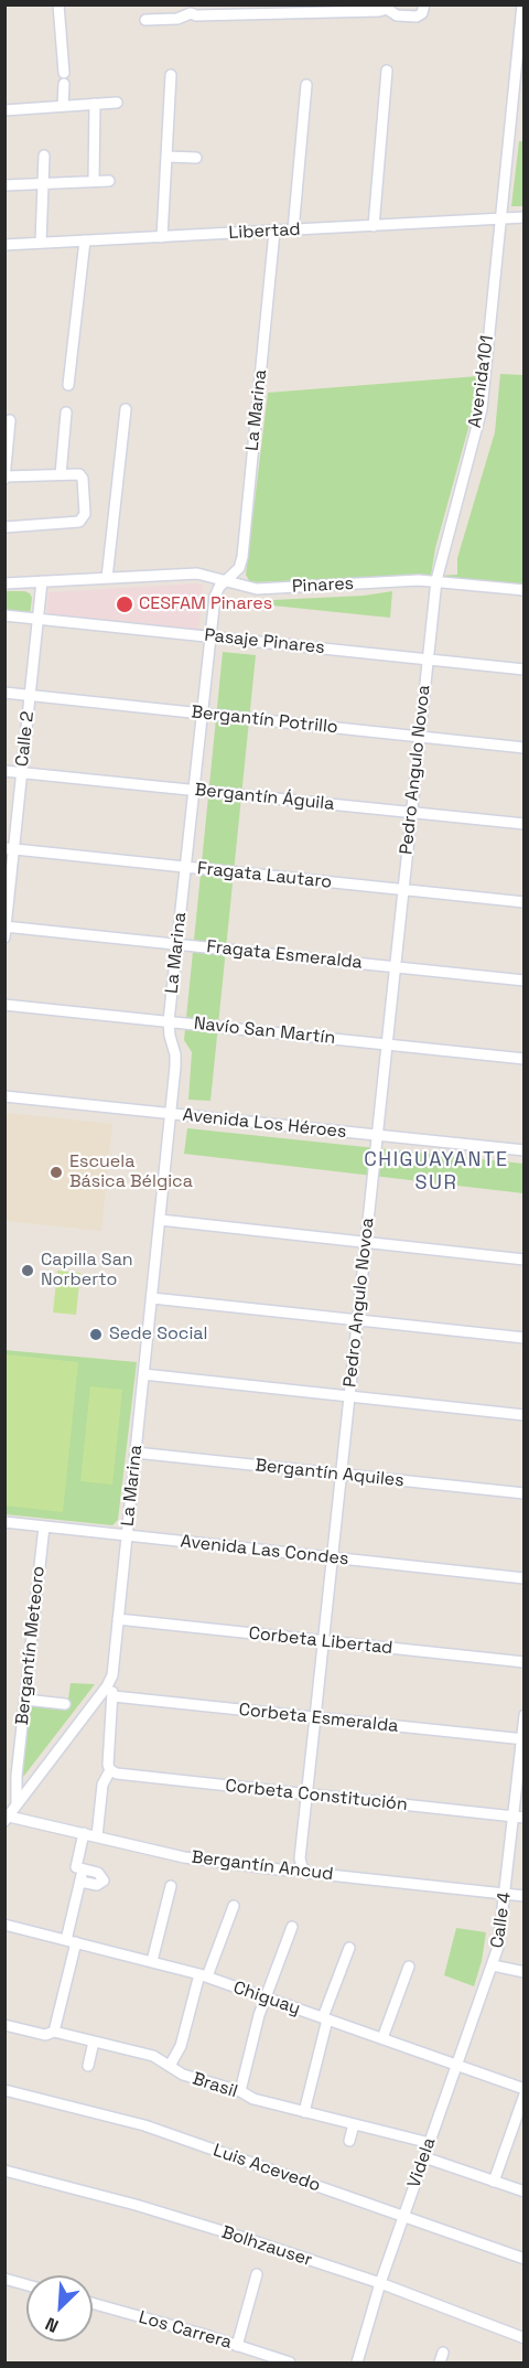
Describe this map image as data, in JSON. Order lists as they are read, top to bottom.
{
  "streets": {
    "street": [
      "Libertad",
      "Avenida101",
      "La Marina",
      "Pinares",
      "Pasaje Pinares",
      "Bergantín Potrillo",
      "Calle 2",
      "Pedro Angulo Novoa",
      "Bergantín Águila",
      "Fragata Lautaro",
      "Fragata Esmeralda",
      "Navío San Martín",
      "Avenida Los Héroes",
      "Bergantín Aquiles",
      "Avenida Las Condes",
      "Corbeta Libertad",
      "Bergantín Meteoro",
      "Corbeta Esmeralda",
      "Corbeta Constitución",
      "Bergantín Ancud",
      "Calle 4",
      "Chiguay",
      "Brasil",
      "Videla",
      "Luis Acevedo",
      "Bolhzauser",
      "Los Carrera"
    ]
  },
  "crossings": [
    ["Libertad", "Avenida101"],
    ["Libertad", "La Marina"],
    ["Avenida101", "Pinares"],
    ["Avenida101", "Pedro Angulo Novoa"],
    ["La Marina", "Pinares"],
    ["La Marina", "Pasaje Pinares"],
    ["La Marina", "Bergantín Potrillo"],
    ["La Marina", "Bergantín Águila"],
    ["La Marina", "Fragata Lautaro"],
    ["La Marina", "Fragata Esmeralda"],
    ["La Marina", "Navío San Martín"],
    ["La Marina", "Avenida Los Héroes"],
    ["La Marina", "Bergantín Aquiles"],
    ["La Marina", "Avenida Las Condes"],
    ["La Marina", "Corbeta Libertad"],
    ["La Marina", "Bergantín Meteoro"],
    ["La Marina", "Corbeta Esmeralda"],
    ["La Marina", "Corbeta Constitución"],
    ["La Marina", "Bergantín Ancud"],
    ["Pinares", "Calle 2"],
    ["Pinares", "Pedro Angulo Novoa"],
    ["Pasaje Pinares", "Calle 2"],
    ["Pasaje Pinares", "Pedro Angulo Novoa"],
    ["Bergantín Potrillo", "Calle 2"],
    ["Bergantín Potrillo", "Pedro Angulo Novoa"],
    ["Calle 2", "Bergantín Águila"],
    ["Calle 2", "Fragata Lautaro"],
    ["Calle 2", "Fragata Esmeralda"],
    ["Pedro Angulo Novoa", "Bergantín Águila"],
    ["Pedro Angulo Novoa", "Fragata Lautaro"],
    ["Pedro Angulo Novoa", "Fragata Esmeralda"],
    ["Pedro Angulo Novoa", "Navío San Martín"],
    ["Pedro Angulo Novoa", "Avenida Los Héroes"],
    ["Pedro Angulo Novoa", "Bergantín Aquiles"],
    ["Pedro Angulo Novoa", "Avenida Las Condes"],
    ["Pedro Angulo Novoa", "Corbeta Libertad"],
    ["Pedro Angulo Novoa", "Corbeta Esmeralda"],
    ["Pedro Angulo Novoa", "Corbeta Constitución"],
    ["Pedro Angulo Novoa", "Bergantín Ancud"],
    ["Avenida Las Condes", "Bergantín Meteoro"],
    ["Corbeta Esmeralda", "Calle 4"],
    ["Corbeta Constitución", "Calle 4"],
    ["Bergantín Ancud", "Calle 4"],
    ["Calle 4", "Videla"],
    ["Chiguay", "Videla"],
    ["Brasil", "Videla"],
    ["Videla", "Luis Acevedo"],
    ["Videla", "Bolhzauser"]
  ],
  "districts": ["CHIGUAYANTE SUR"],
  "places": [
    "CESFAM Pinares",
    "Escuela Básica Bélgica",
    "Capilla San Norberto",
    "Sede Social"
  ],
  "north": "bottom left"
}
